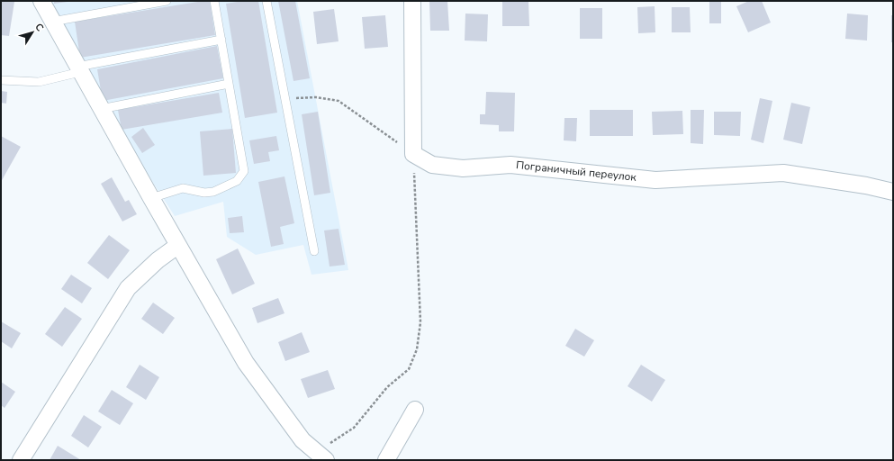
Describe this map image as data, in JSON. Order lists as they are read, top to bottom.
{
  "streets": {
    "street": ["Пограничный переулок"]
  },
  "north": "top right"
}
